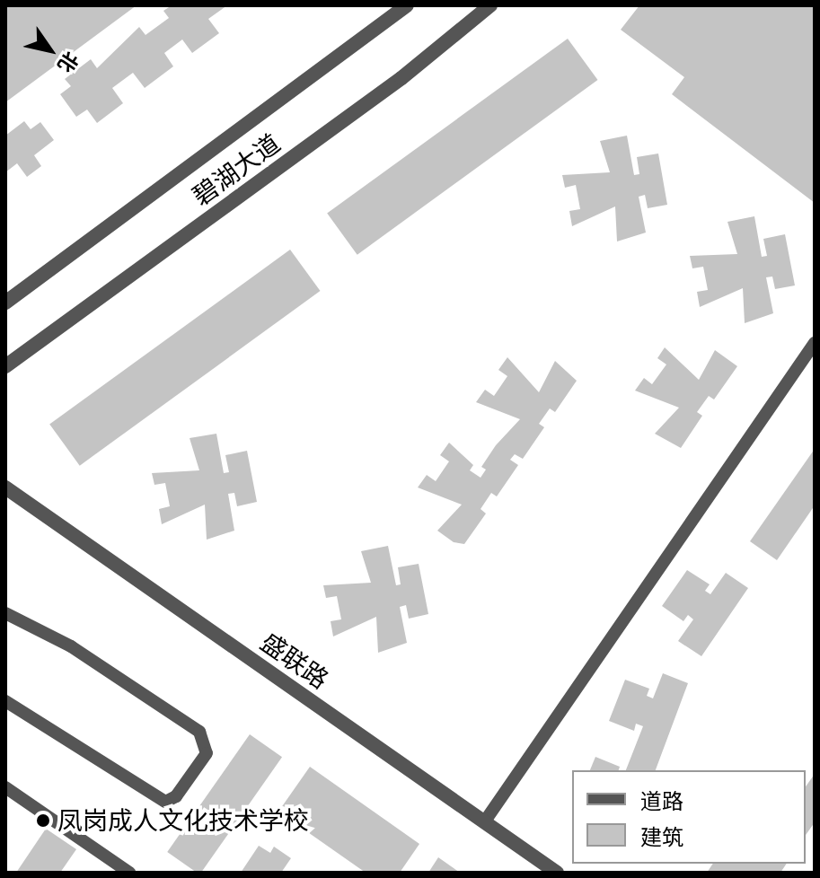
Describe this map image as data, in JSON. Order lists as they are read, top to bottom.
{
  "streets": {
    "street": ["碧湖大道", "盛联路"]
  },
  "places": ["凤岗成人文化技术学校"],
  "legend": ["道路", "建筑"],
  "north": "bottom right"
}
